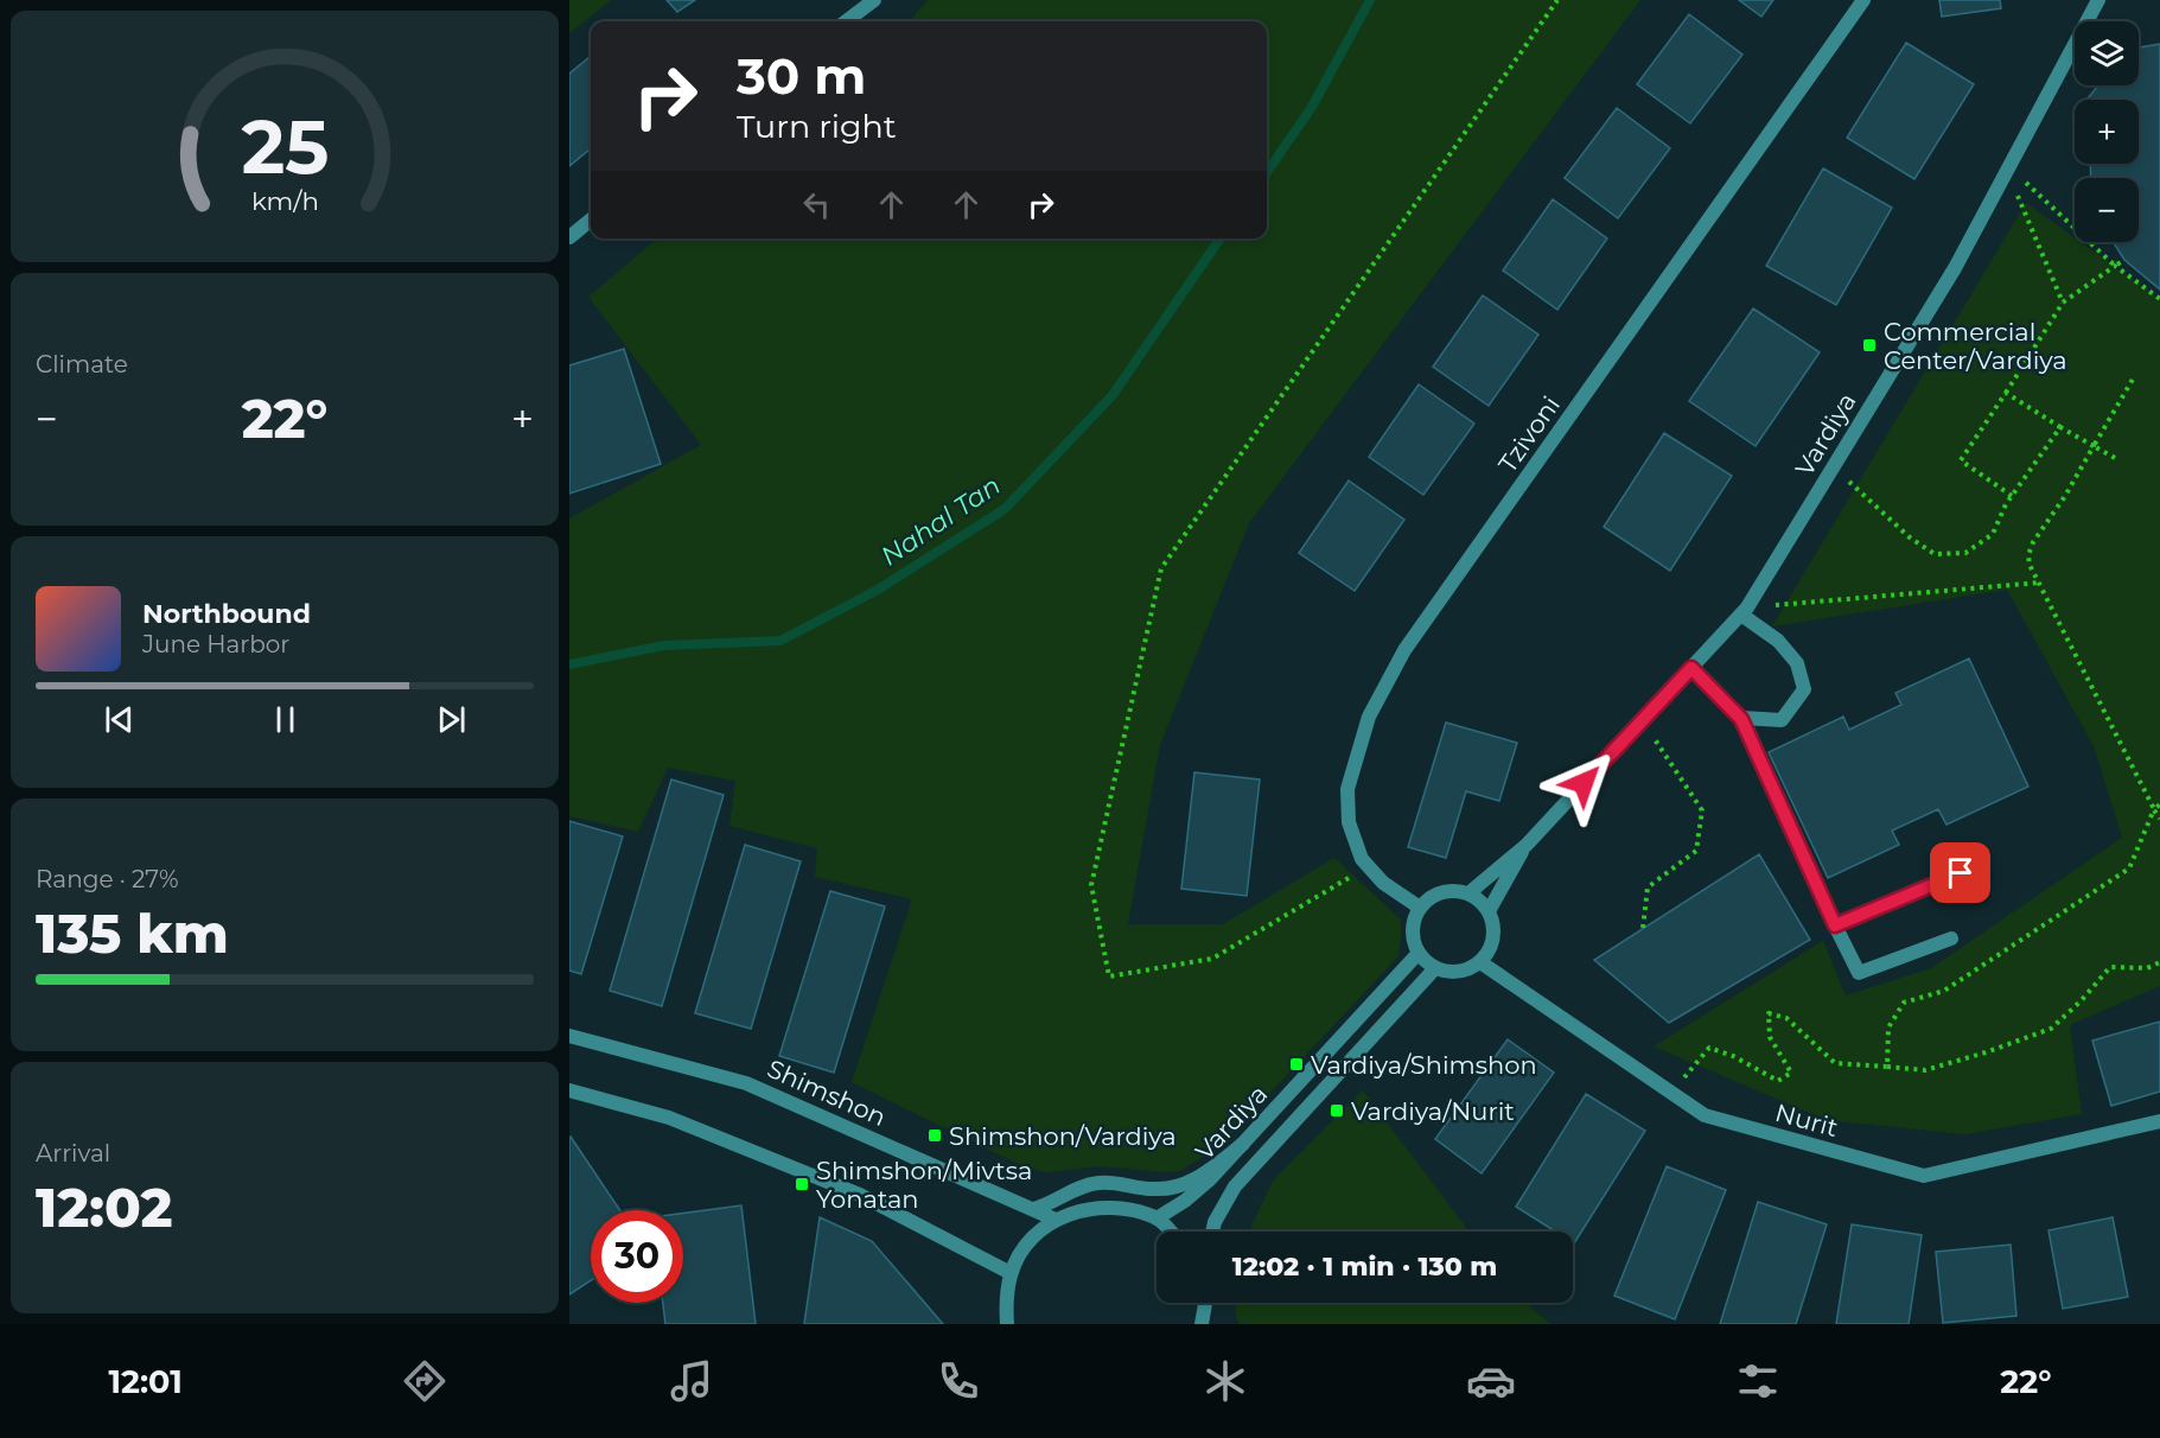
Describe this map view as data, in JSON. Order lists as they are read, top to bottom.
{
  "streets": {
    "street": [
      "Tzivoni",
      "Vardiya",
      "Shimshon",
      "Nurit"
    ]
  },
  "crossings": [
    ["Tzivoni", "Vardiya"],
    ["Tzivoni", "Nurit"],
    ["Vardiya", "Nurit"]
  ],
  "water": ["Nahal Tan"],
  "places": {
    "transit": [
      "Commercial Center/Vardiya",
      "Vardiya/Shimshon",
      "Vardiya/Nurit",
      "Shimshon/Vardiya",
      "Shimshon/Mivtsa Yonatan"
    ]
  },
  "page": {
    "map_buttons": ["+", "−"],
    "turn": ["30 m", "Turn right"],
    "tile": [
      "Climate",
      ["Range · 27%", "135 km"],
      ["Arrival", "12:02"]
    ],
    "heat": ["−", "22°", "+"],
    "song": ["Northbound", "June Harbor"],
    "limit": "30",
    "trip": "12:02 · 1 min · 130 m",
    "tabs": ["12:01", "22°"],
    "gauge": ["25", "km/h"]
  }
}
